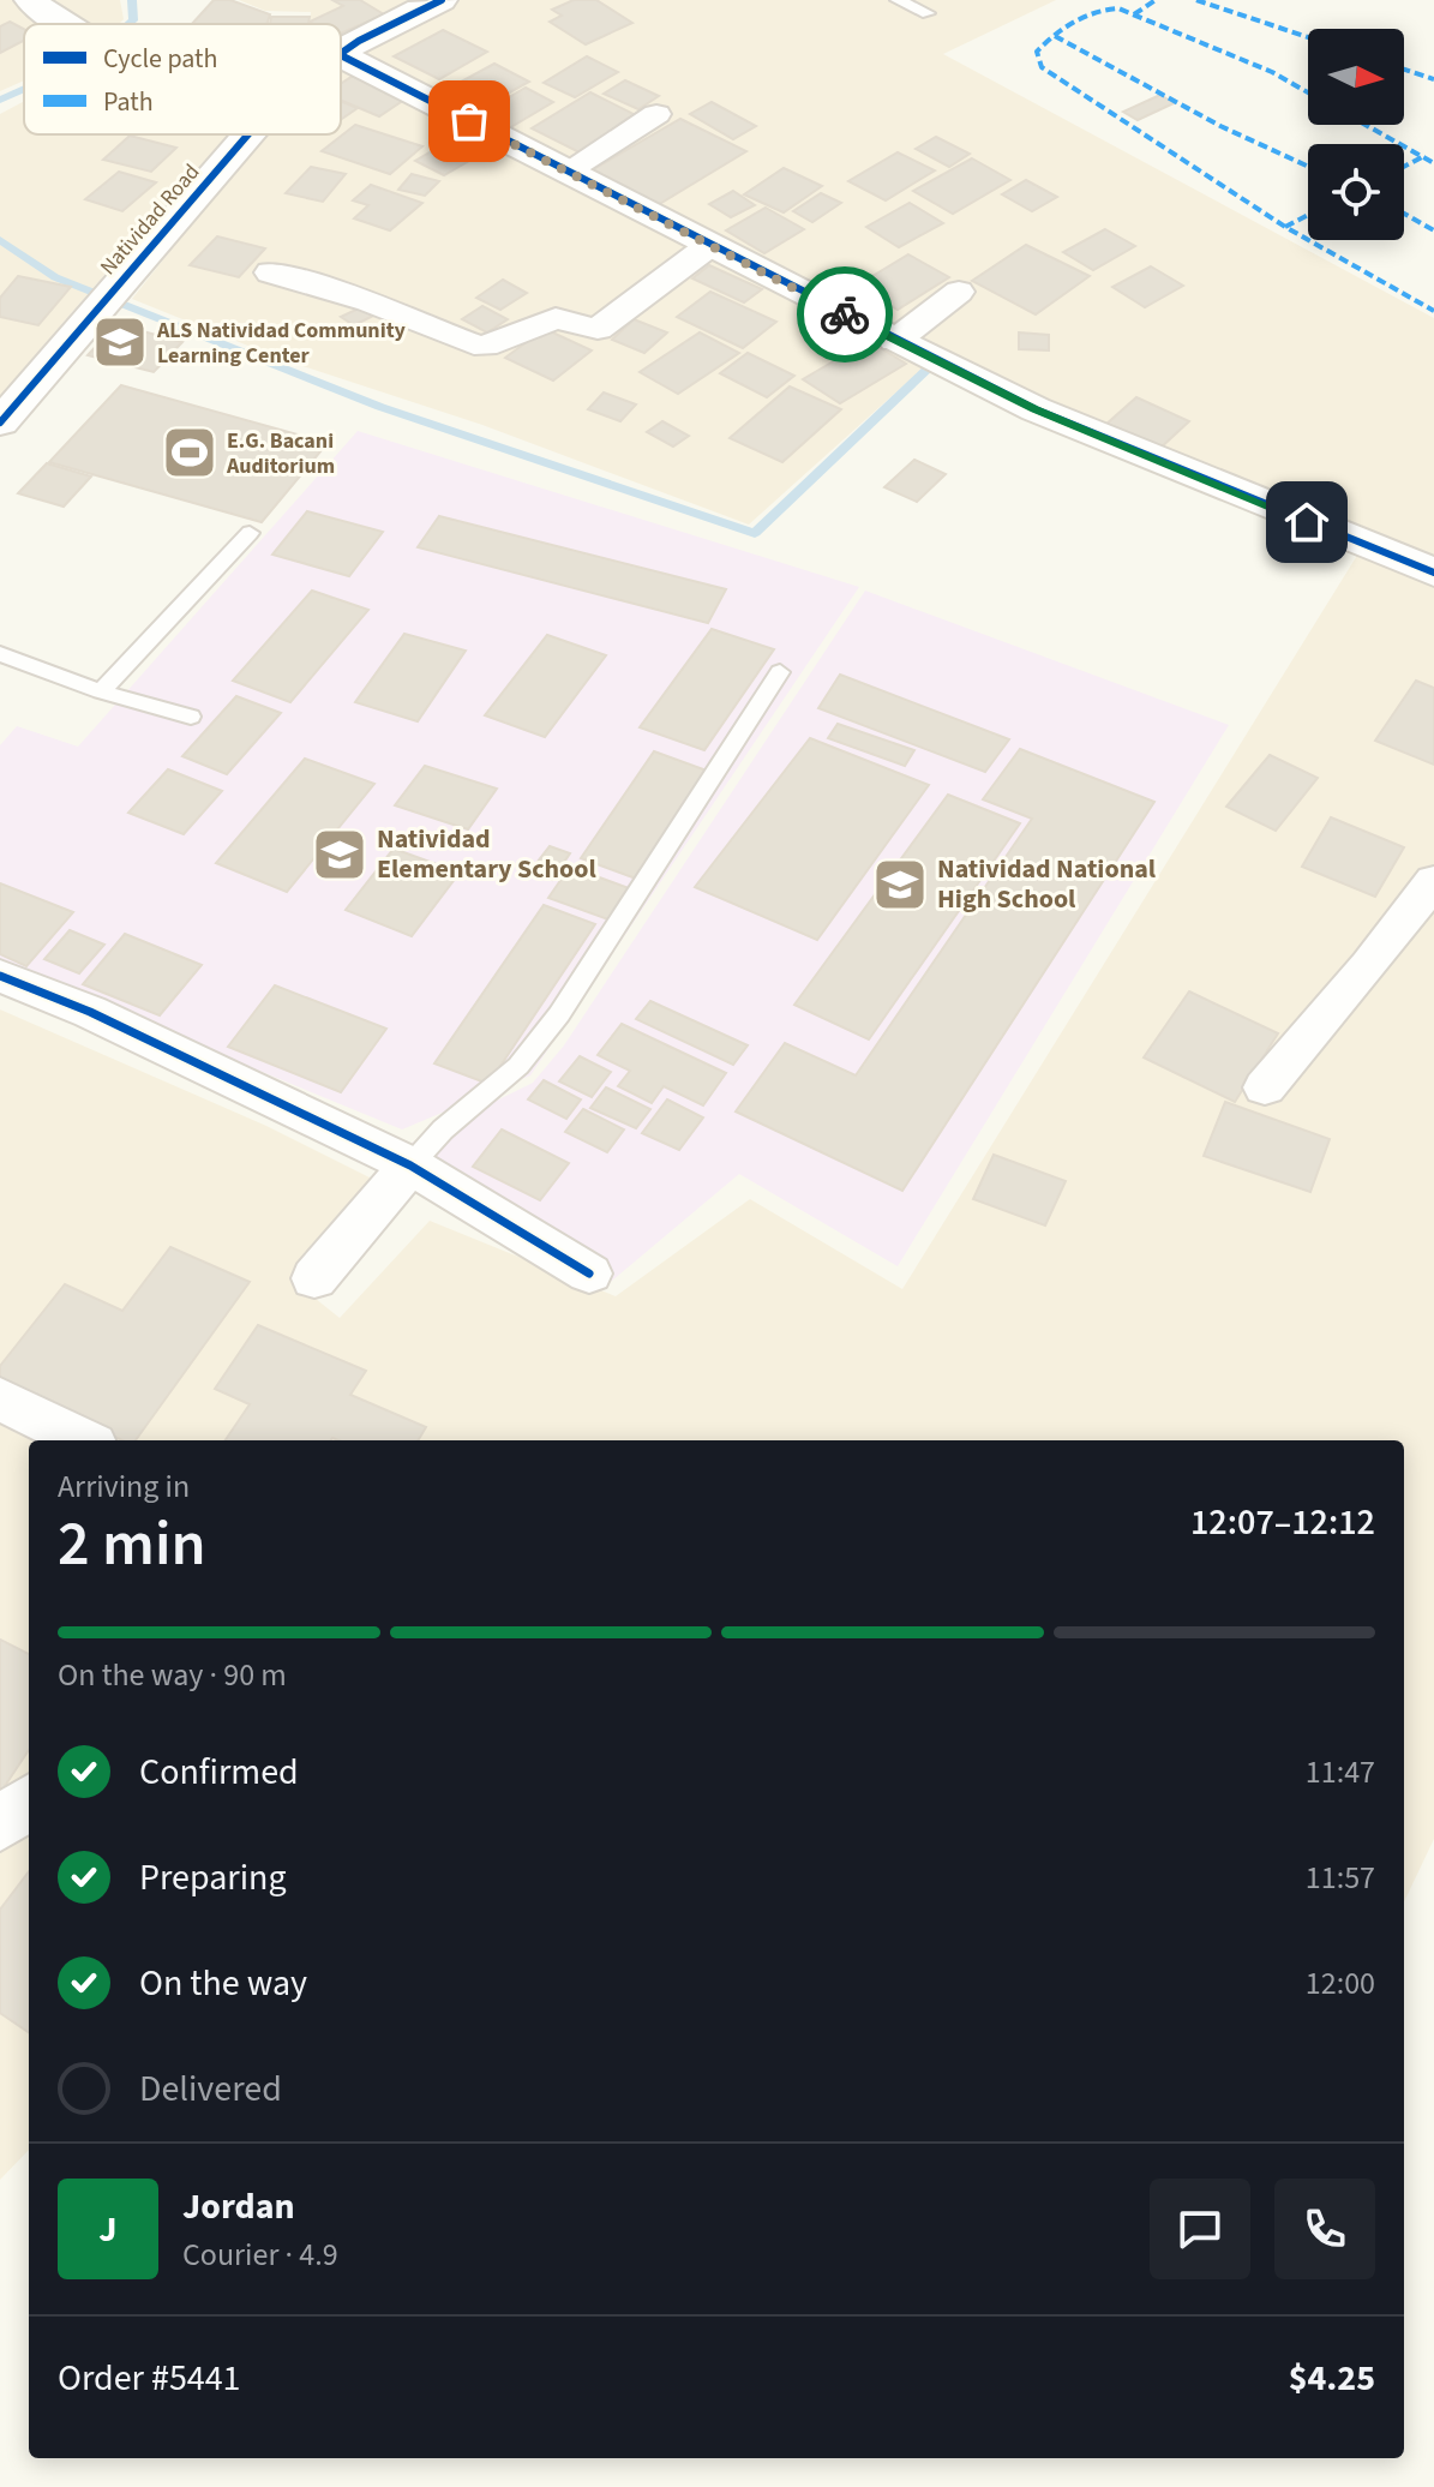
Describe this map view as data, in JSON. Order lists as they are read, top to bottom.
{
  "streets": {
    "street": ["Natividad Road"]
  },
  "places": {
    "school or university": ["ALS Natividad Community Learning Center", "Natividad Elementary School", "Natividad National High School"],
    "sports": ["E.G. Bacani Auditorium"]
  },
  "legend": ["Cycle path", "Path"],
  "north": "right",
  "page": {
    "heading": ["2 min", "Arriving in", "12:07–12:12"],
    "panel": [
      "Jordan",
      "Courier · 4.9",
      "Order #5441",
      "$4.25"
    ],
    "bar": "On the way · 90 m",
    "list": [
      ["Confirmed", "11:47"],
      ["Preparing", "11:57"],
      ["On the way", "12:00"],
      "Delivered"
    ],
    "round": "J"
  }
}
